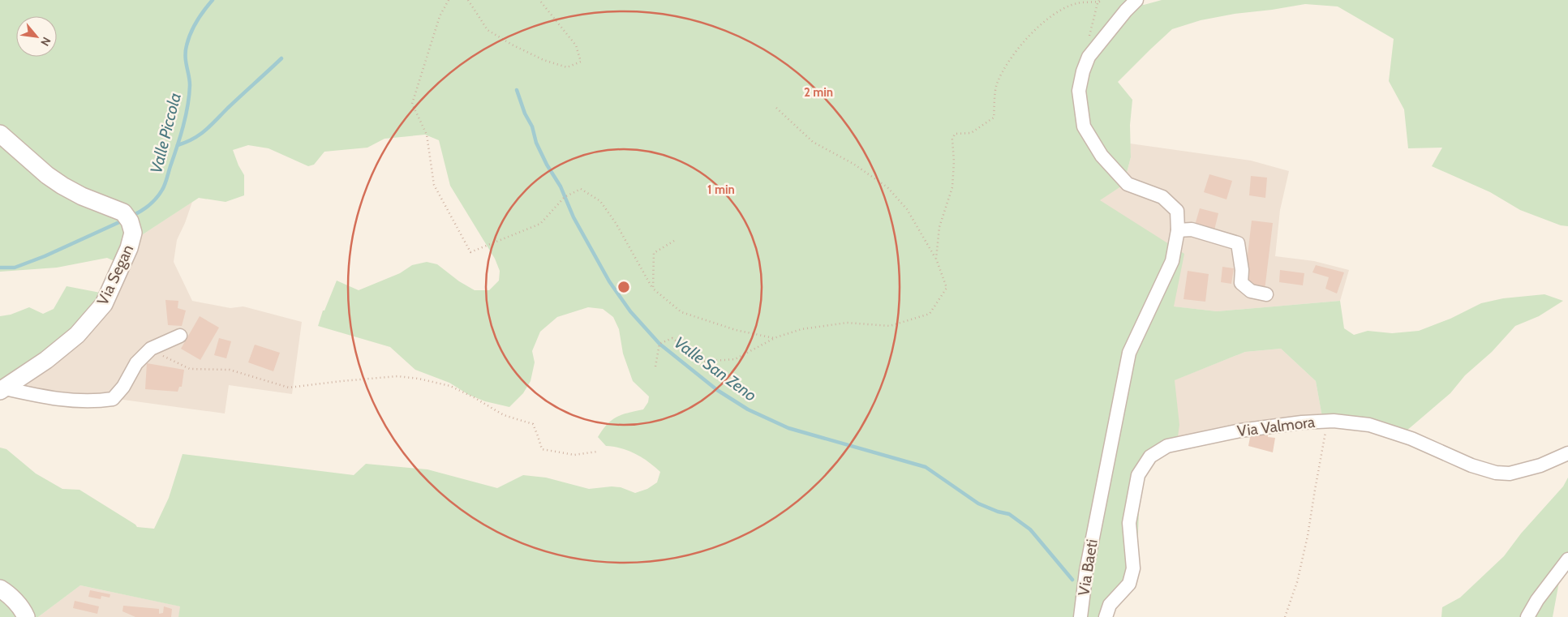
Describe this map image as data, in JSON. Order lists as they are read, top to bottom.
{
  "streets": {
    "street": ["Via Segan", "Via Valmora", "Via Baeti"]
  },
  "water": ["Valle Piccola", "Valle San Zeno"],
  "north": "bottom right",
  "rings": ["2 min", "1 min"]
}
